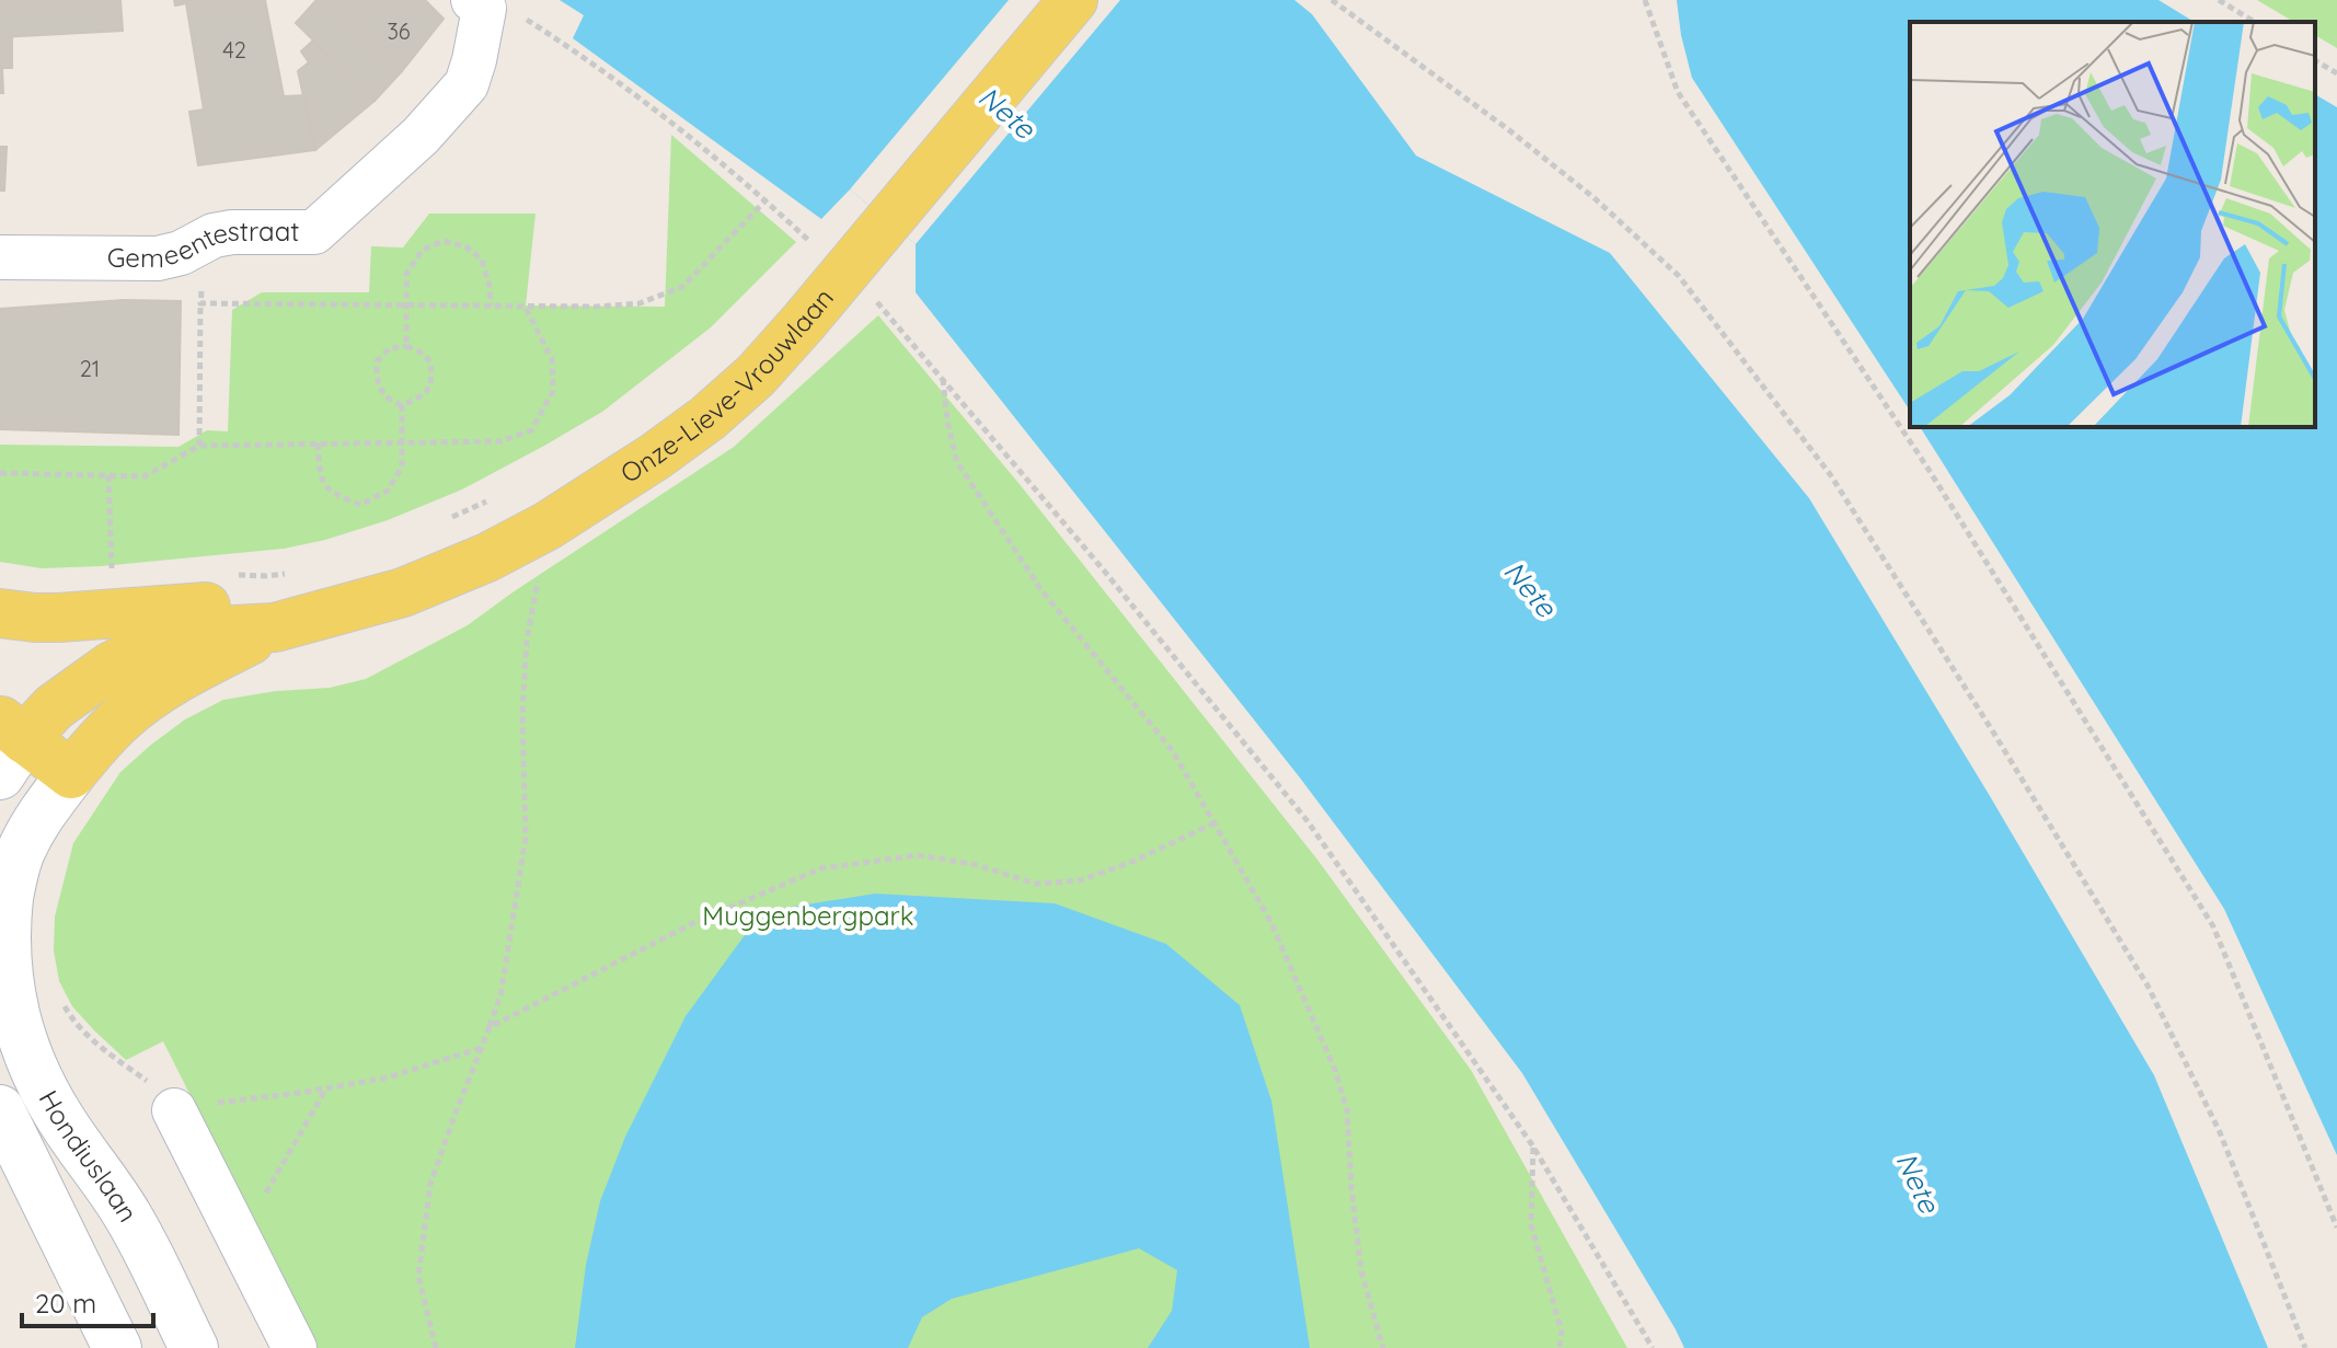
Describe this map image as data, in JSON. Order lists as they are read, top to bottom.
{
  "streets": {
    "main road": ["Onze-Lieve-Vrouwlaan"],
    "street": ["Gemeentestraat", "Hondiuslaan"]
  },
  "water": ["Nete"],
  "parks": ["Muggenbergpark"],
  "house_numbers": ["36", "42", "21"],
  "scale_bar": "20 m"
}
